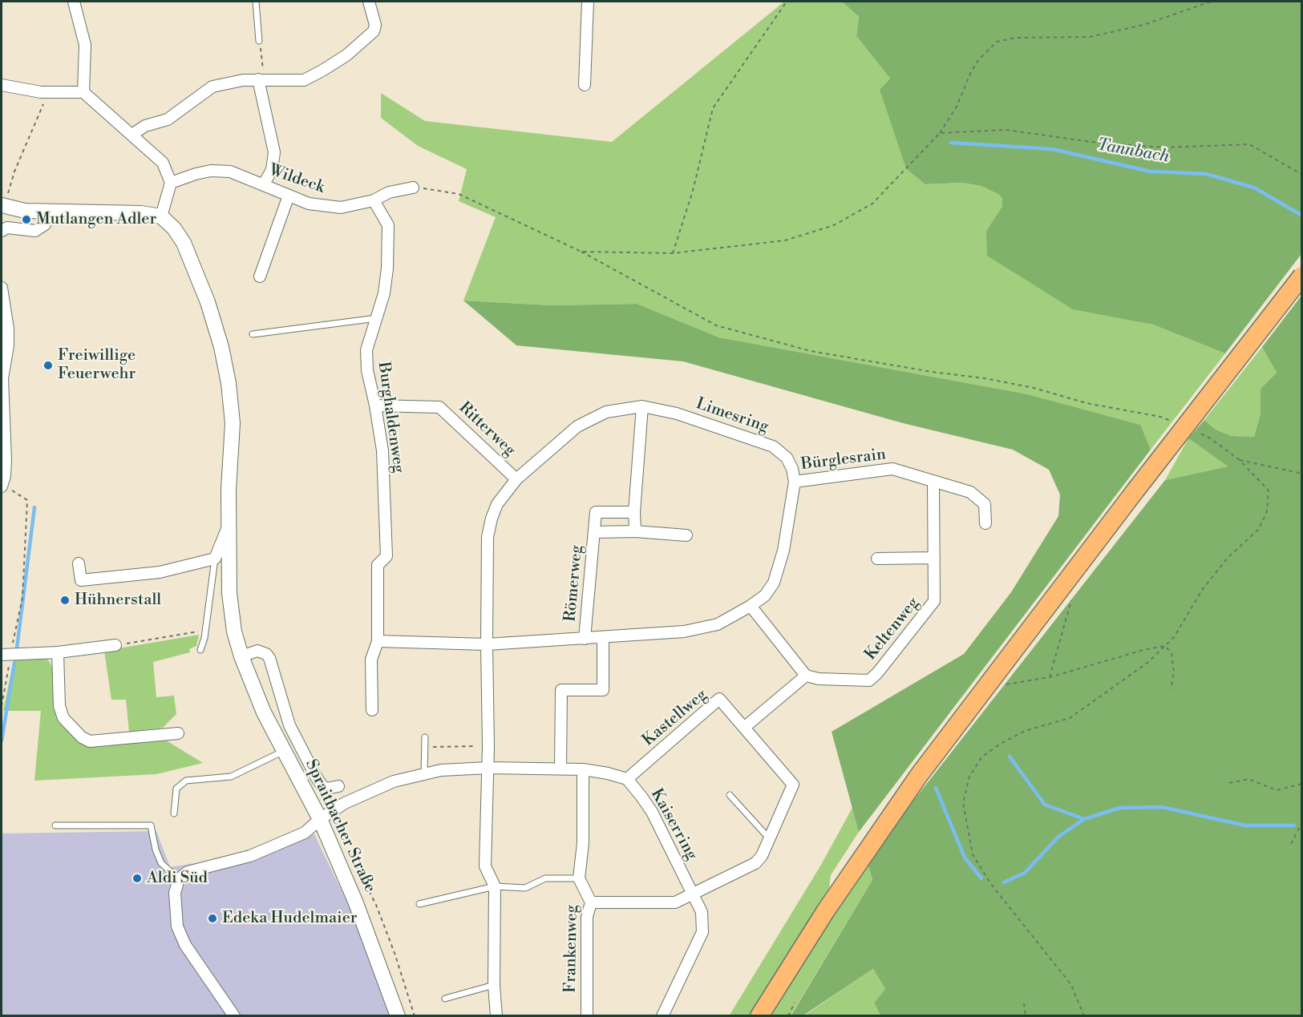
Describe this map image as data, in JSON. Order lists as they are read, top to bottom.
{
  "streets": {
    "street": [
      "Wildeck",
      "Limesring",
      "Burghaldenweg",
      "Ritterweg",
      "Bürglesrain",
      "Römerweg",
      "Keltenweg",
      "Kastellweg",
      "Kaiserring",
      "Spraitbacher Straße",
      "Frankenweg"
    ]
  },
  "crossings": [
    ["Wildeck", "Burghaldenweg"],
    ["Limesring", "Ritterweg"],
    ["Limesring", "Bürglesrain"],
    ["Limesring", "Römerweg"],
    ["Burghaldenweg", "Ritterweg"],
    ["Bürglesrain", "Keltenweg"],
    ["Kastellweg", "Kaiserring"]
  ],
  "water": ["Tannbach"],
  "places": [
    "Mutlangen Adler",
    "Freiwillige Feuerwehr",
    "Hühnerstall",
    "Aldi Süd",
    "Edeka Hudelmaier"
  ]
}
